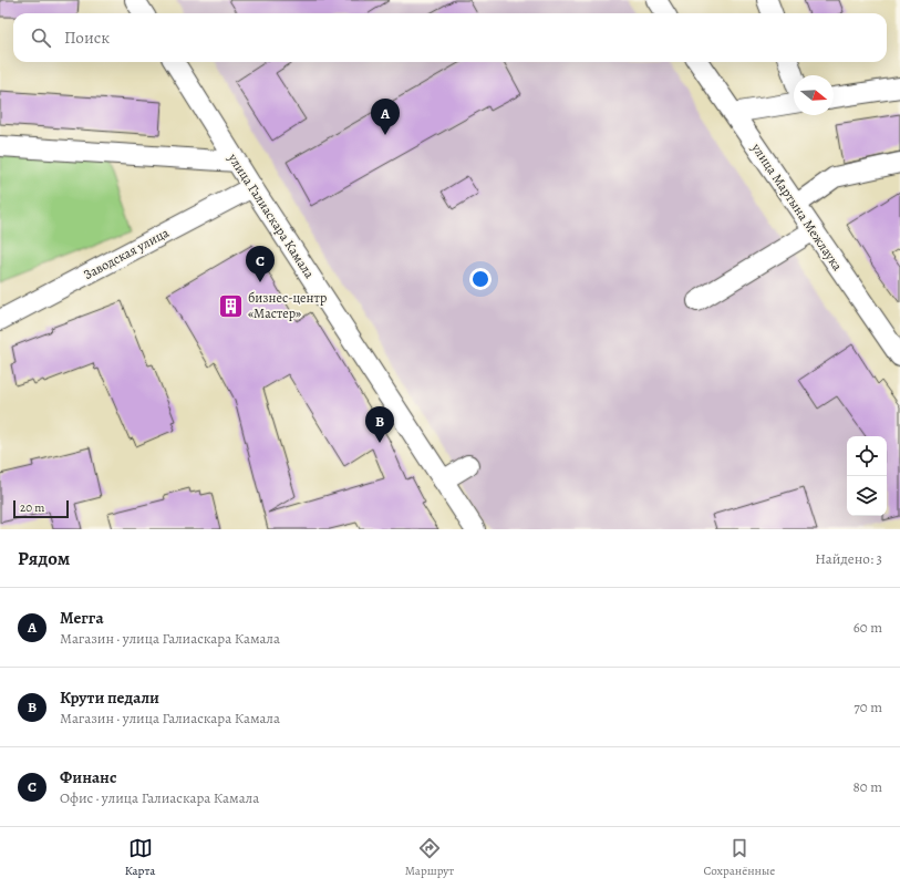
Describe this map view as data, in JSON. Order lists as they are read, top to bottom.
{
  "streets": {
    "street": ["улица Мартына Межлаука", "улица Галиаскара Камала", "Заводская улица"]
  },
  "crossings": [
    ["улица Галиаскара Камала", "Заводская улица"]
  ],
  "places": {
    "building": ["бизнес-центр «Мастер»"]
  },
  "scale_bar": "20 m",
  "north": "right",
  "page": {
    "search": "Поиск",
    "pins": ["A", "C", "B"],
    "scale": "20 m",
    "heading": ["Рядом", "Найдено: 3"],
    "list": [
      {
        "mark": "A",
        "name": "Мегга",
        "note": "Магазин · улица Галиаскара Камала",
        "value": "60 m"
      },
      {
        "mark": "B",
        "name": "Крути педали",
        "note": "Магазин · улица Галиаскара Камала",
        "value": "70 m"
      },
      {
        "mark": "C",
        "name": "Финанс",
        "note": "Офис · улица Галиаскара Камала",
        "value": "80 m"
      }
    ],
    "nav": ["Карта", "Маршрут", "Сохранённые"]
  }
}
